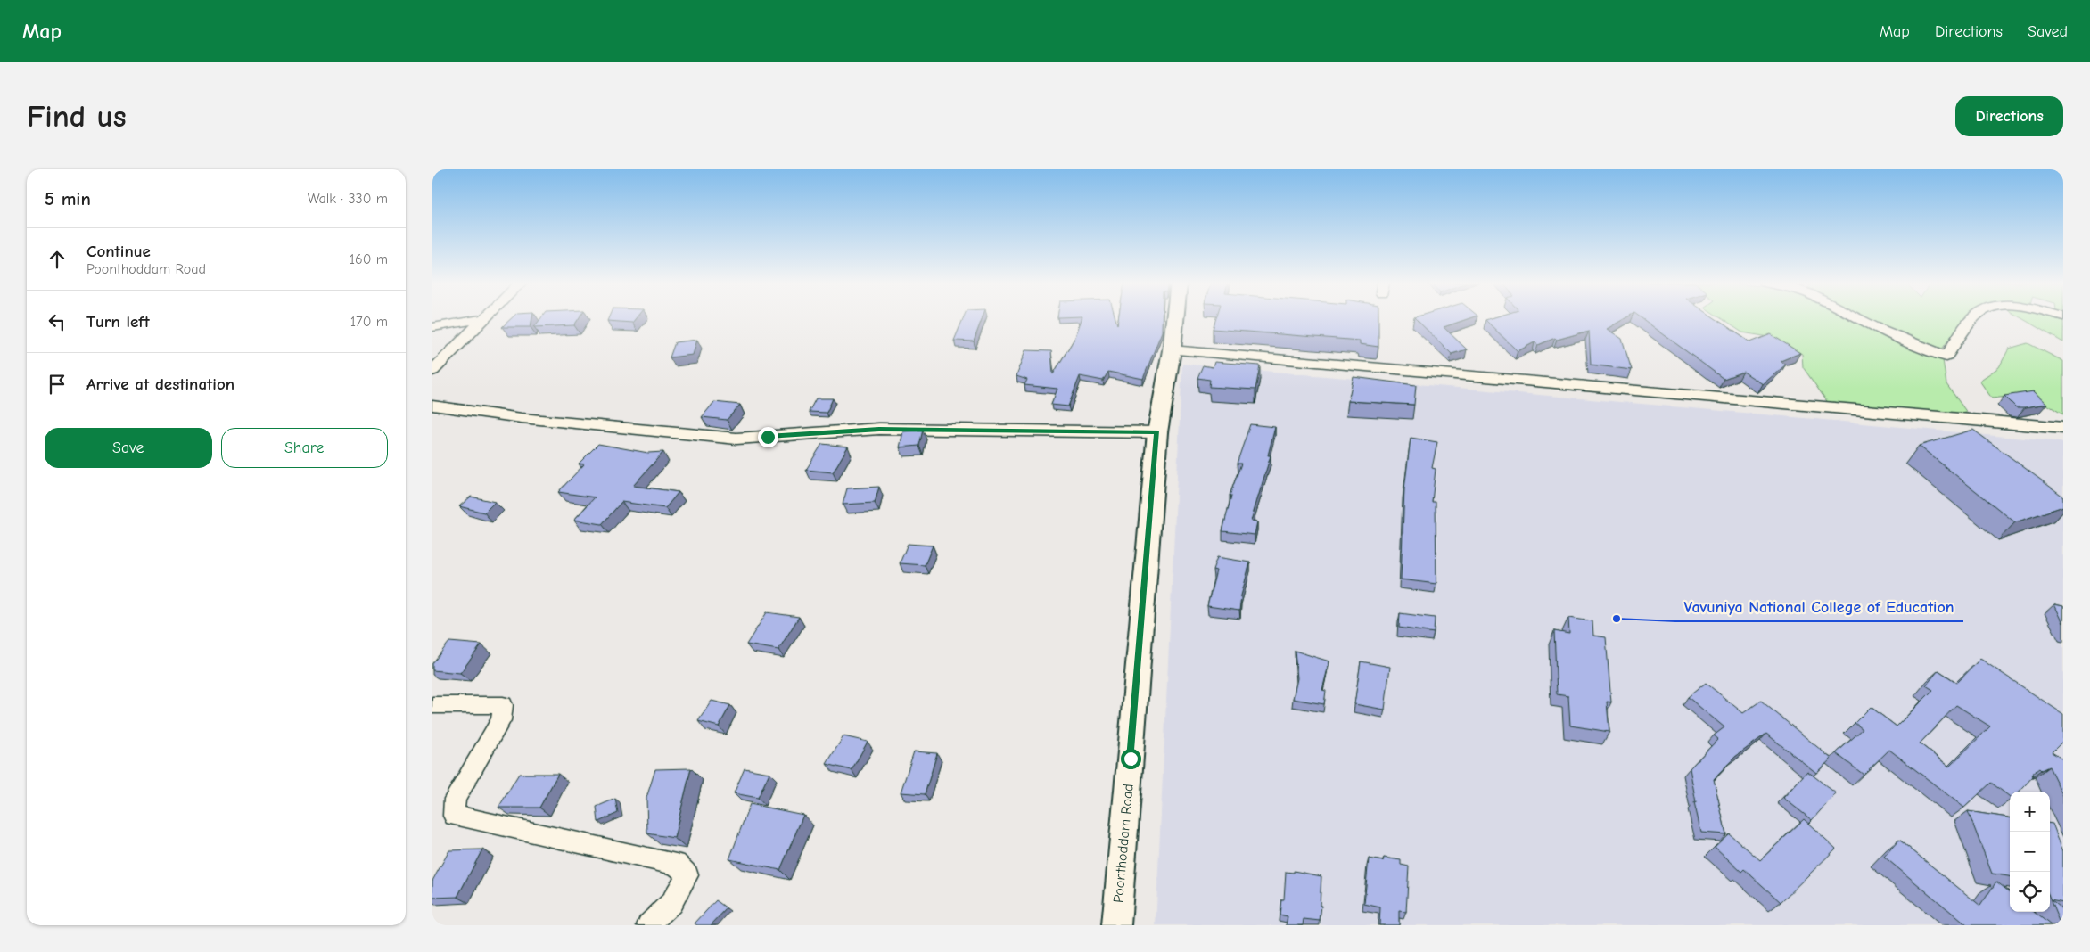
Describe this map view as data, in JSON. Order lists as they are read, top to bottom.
{
  "streets": {
    "street": ["Poonthoddam Road"]
  },
  "places": ["Vavuniya National College of Education"],
  "page": {
    "header": "Map",
    "nav": ["Map", "Directions", "Saved"],
    "buttons": [
      "Directions",
      ["Save", "Share"]
    ],
    "title": "Find us",
    "heading": ["5 min", "Walk · 330 m"],
    "list": [
      ["Continue", "Poonthoddam Road", "160 m"],
      ["Turn left", "170 m"],
      "Arrive at destination"
    ],
    "map_buttons": ["+", "−"]
  }
}
